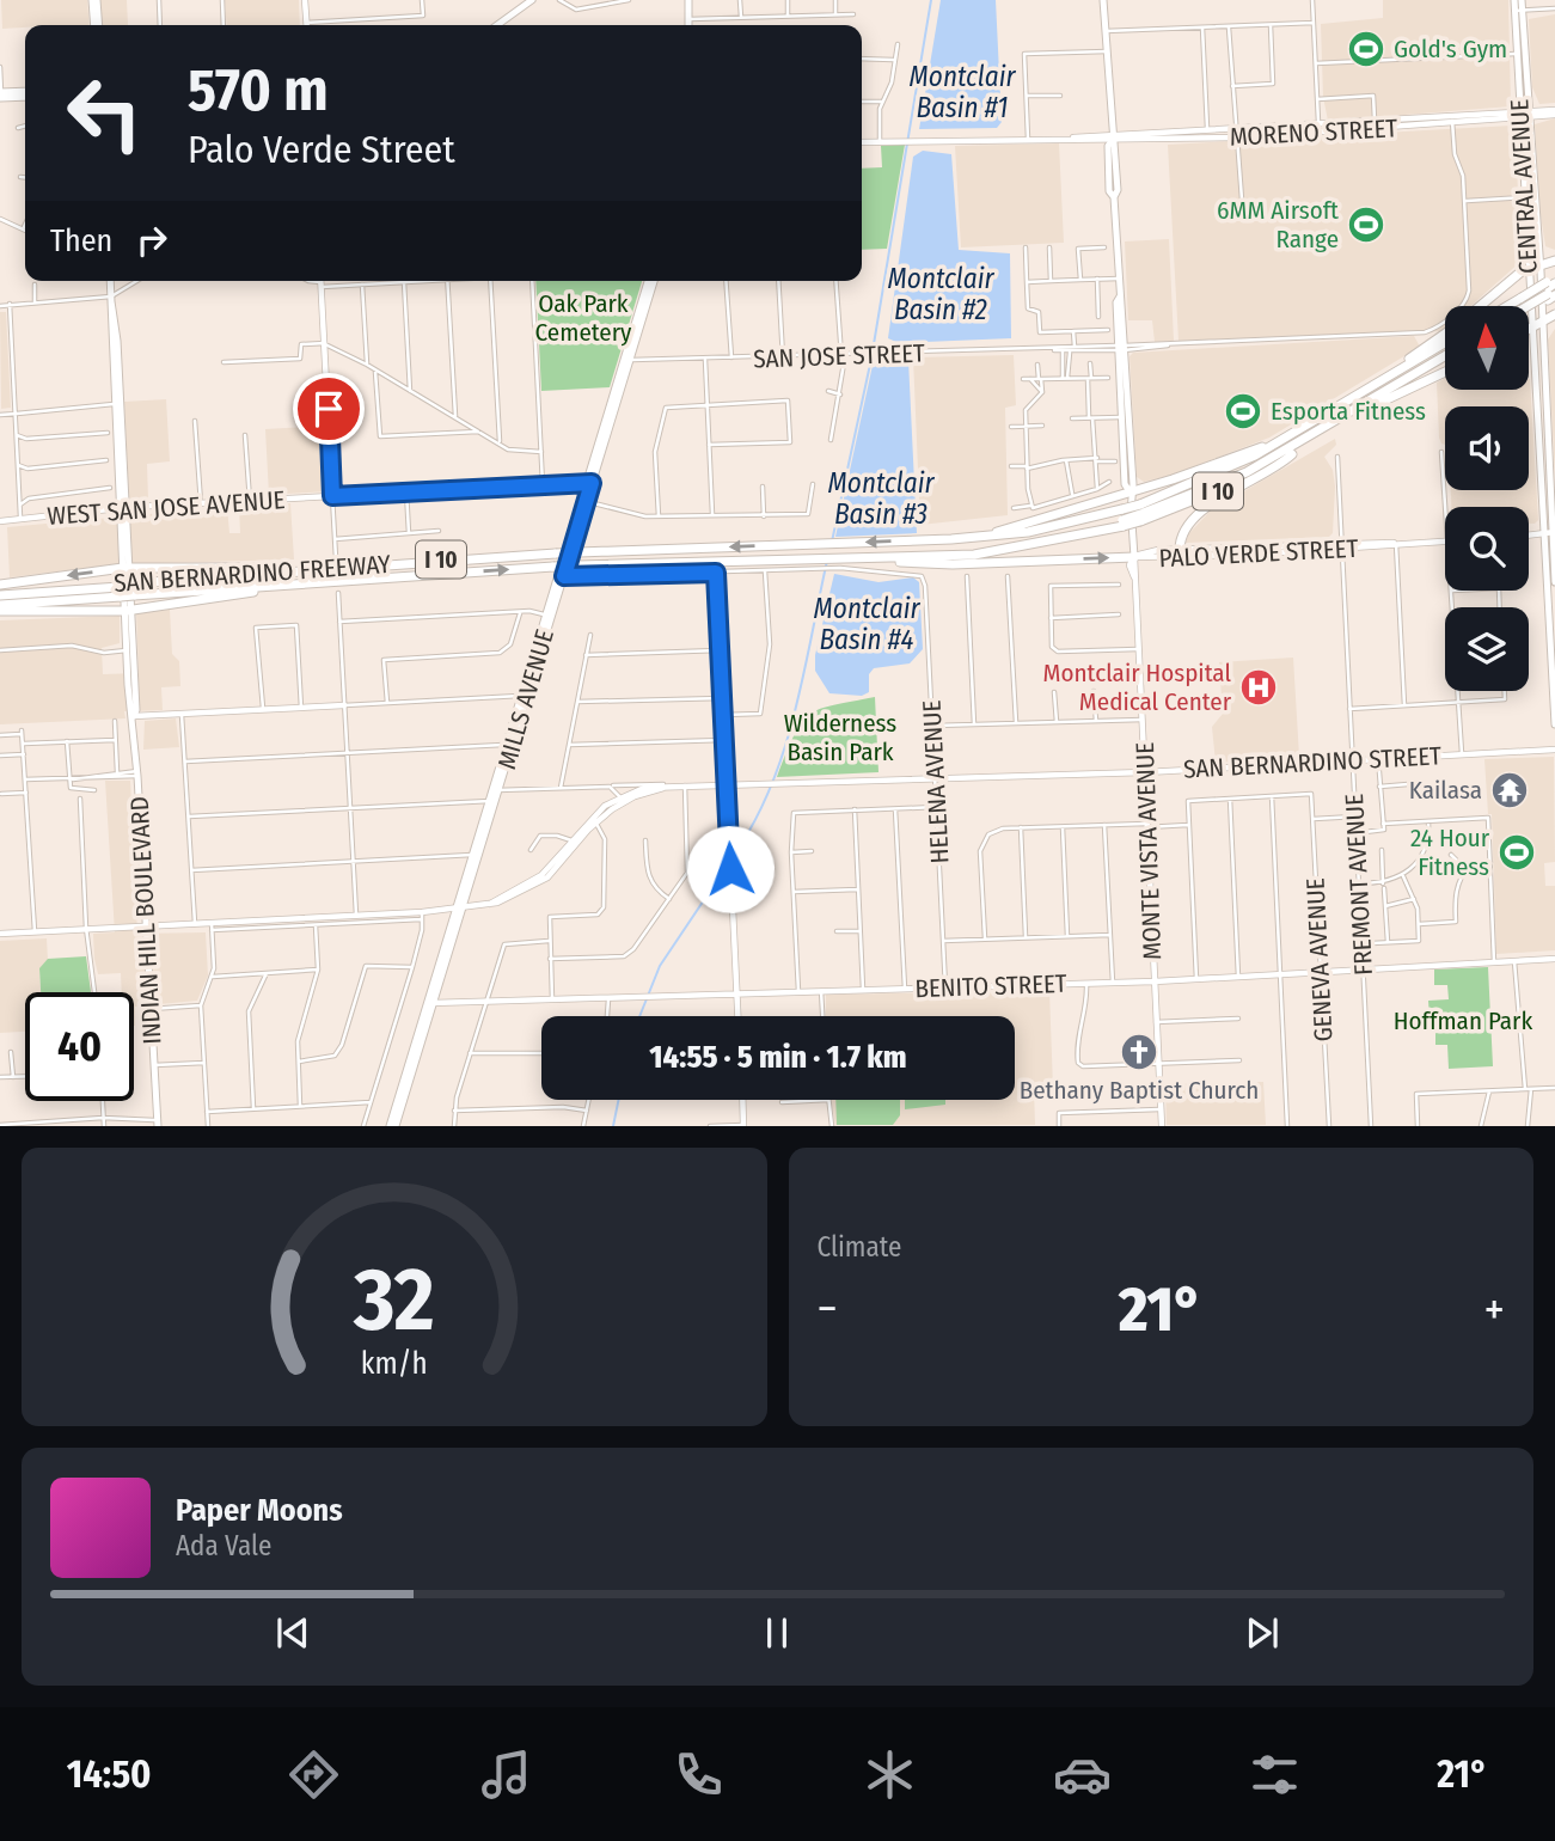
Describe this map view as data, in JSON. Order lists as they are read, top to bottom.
{
  "streets": {
    "highway": ["I 10", "SAN BERNARDINO FREEWAY"],
    "main road": [
      "CENTRAL AVENUE",
      "MILLS AVENUE",
      "MONTE VISTA AVENUE",
      "INDIAN HILL BOULEVARD"
    ],
    "street": [
      "MORENO STREET",
      "SAN JOSE STREET",
      "WEST SAN JOSE AVENUE",
      "PALO VERDE STREET",
      "SAN BERNARDINO STREET",
      "HELENA AVENUE",
      "FREMONT AVENUE",
      "GENEVA AVENUE",
      "BENITO STREET"
    ]
  },
  "crossings": [
    ["MORENO STREET", "CENTRAL AVENUE"],
    ["MORENO STREET", "MONTE VISTA AVENUE"],
    ["SAN JOSE STREET", "MILLS AVENUE"],
    ["SAN JOSE STREET", "MONTE VISTA AVENUE"],
    ["PALO VERDE STREET", "MONTE VISTA AVENUE"],
    ["PALO VERDE STREET", "FREMONT AVENUE"],
    ["SAN BERNARDINO FREEWAY", "HELENA AVENUE"],
    ["MILLS AVENUE", "SAN BERNARDINO STREET"],
    ["MILLS AVENUE", "BENITO STREET"],
    ["SAN BERNARDINO STREET", "HELENA AVENUE"],
    ["SAN BERNARDINO STREET", "MONTE VISTA AVENUE"],
    ["SAN BERNARDINO STREET", "FREMONT AVENUE"],
    ["SAN BERNARDINO STREET", "INDIAN HILL BOULEVARD"],
    ["HELENA AVENUE", "BENITO STREET"],
    ["MONTE VISTA AVENUE", "BENITO STREET"],
    ["FREMONT AVENUE", "BENITO STREET"],
    ["GENEVA AVENUE", "BENITO STREET"]
  ],
  "water": [
    "Montclair Basin #1",
    "Montclair Basin #2",
    "Montclair Basin #3",
    "Montclair Basin #4"
  ],
  "parks": ["Oak Park Cemetery", "Wilderness Basin Park", "Hoffman Park"],
  "places": {
    "sports": [
      "Gold's Gym",
      "6MM Airsoft Range",
      "Esporta Fitness",
      "24 Hour Fitness"
    ],
    "hospital": ["Montclair Hospital Medical Center"],
    "temple": ["Kailasa"],
    "church": ["Bethany Baptist Church"]
  },
  "north": "top",
  "page": {
    "turn": ["570 m", "Palo Verde Street"],
    "then": "Then",
    "limit": "40",
    "trip": "14:55 · 5 min · 1.7 km",
    "tile": "Climate",
    "heat": ["−", "21°", "+"],
    "song": ["Paper Moons", "Ada Vale"],
    "tabs": ["14:50", "21°"],
    "gauge": ["32", "km/h"]
  }
}
